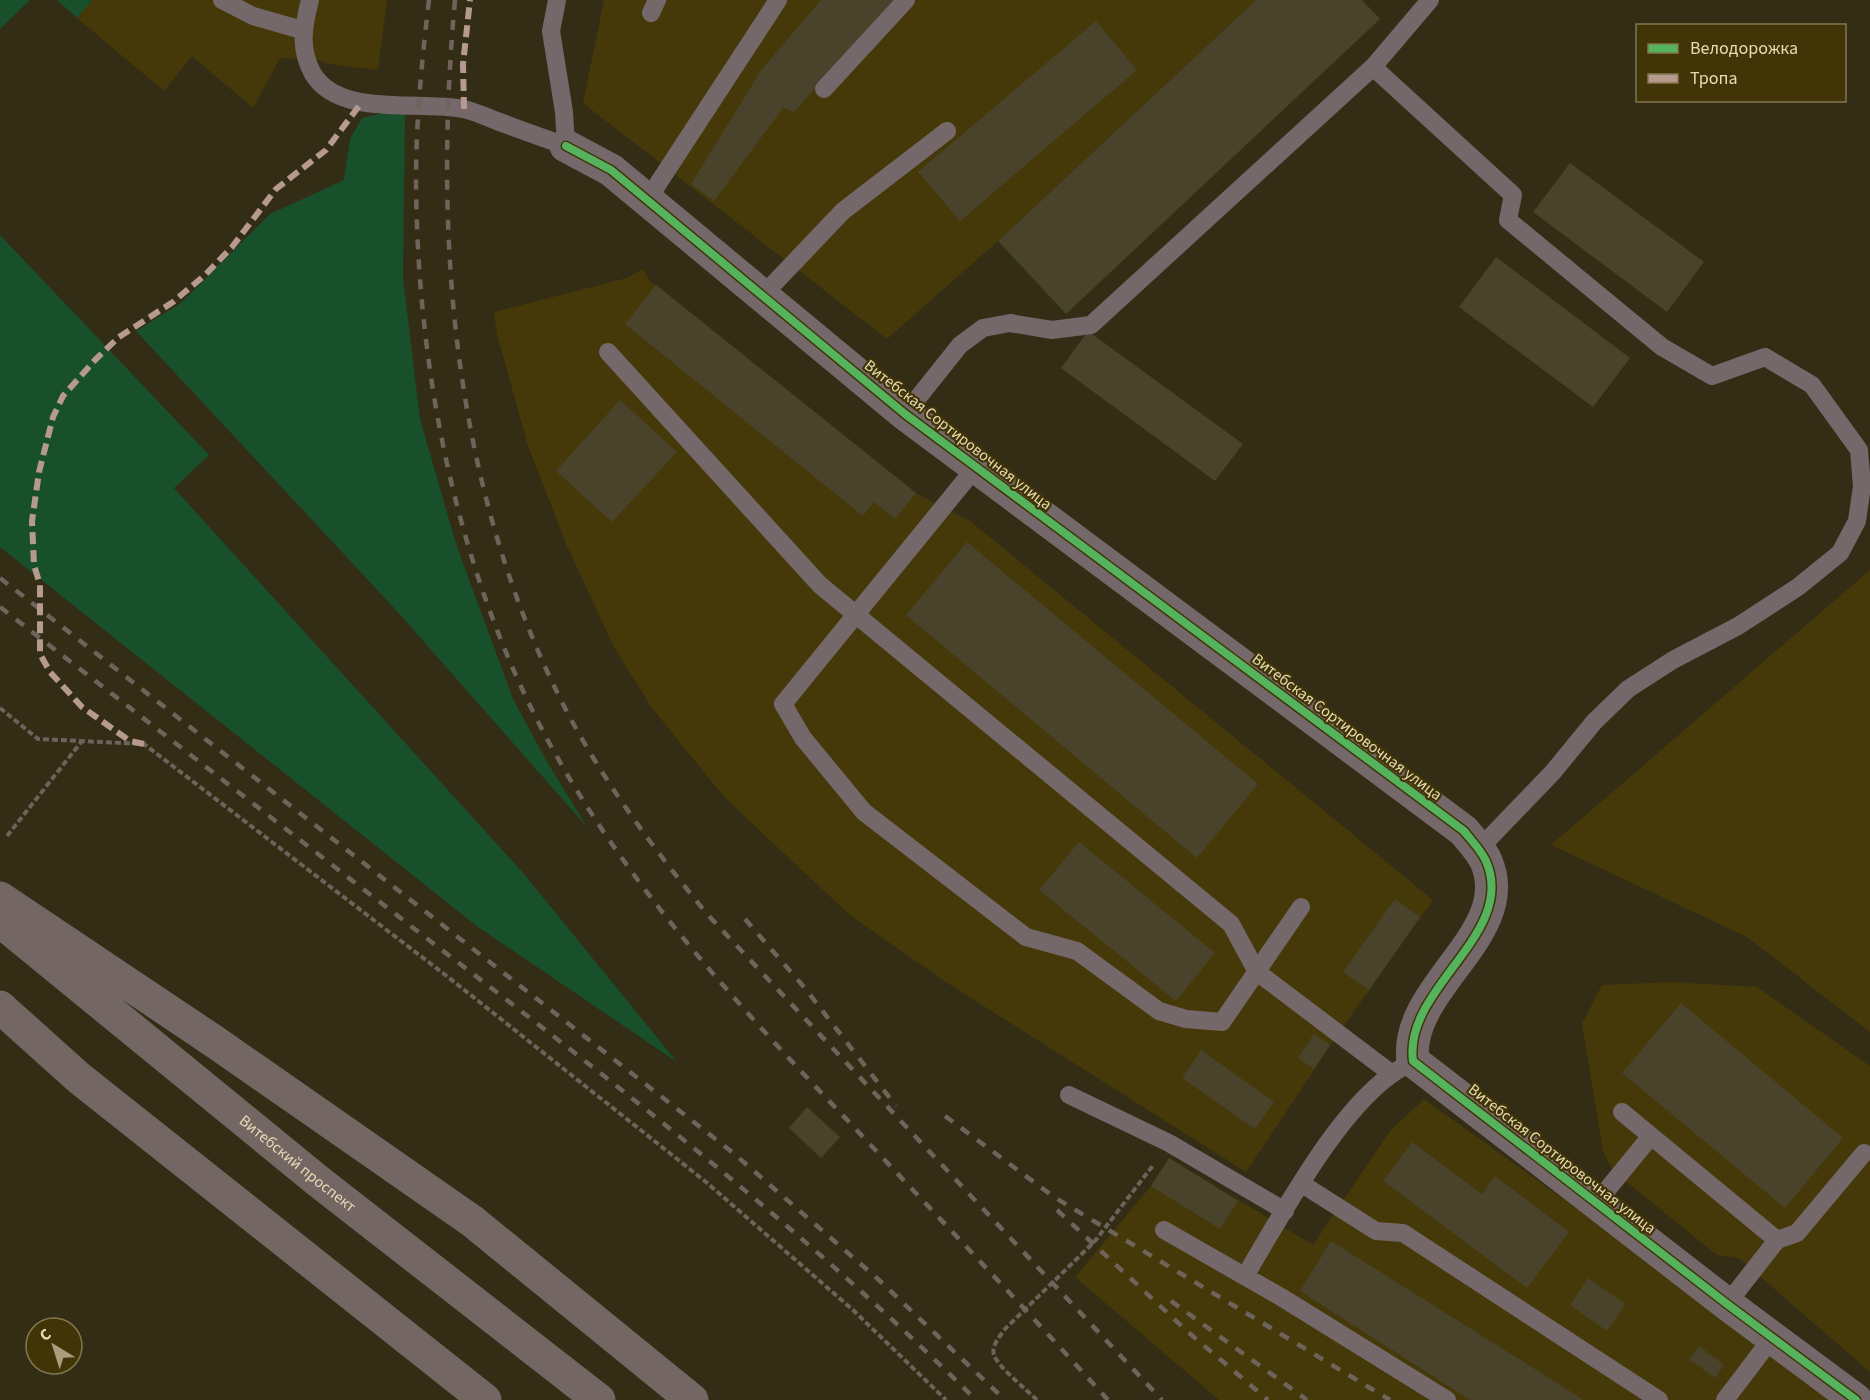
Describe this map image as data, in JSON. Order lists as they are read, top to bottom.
{
  "streets": {
    "main road": ["Витебский проспект"],
    "street": ["Витебская Сортировочная улица"]
  },
  "legend": ["Велодорожка", "Тропа"],
  "north": "top left"
}
